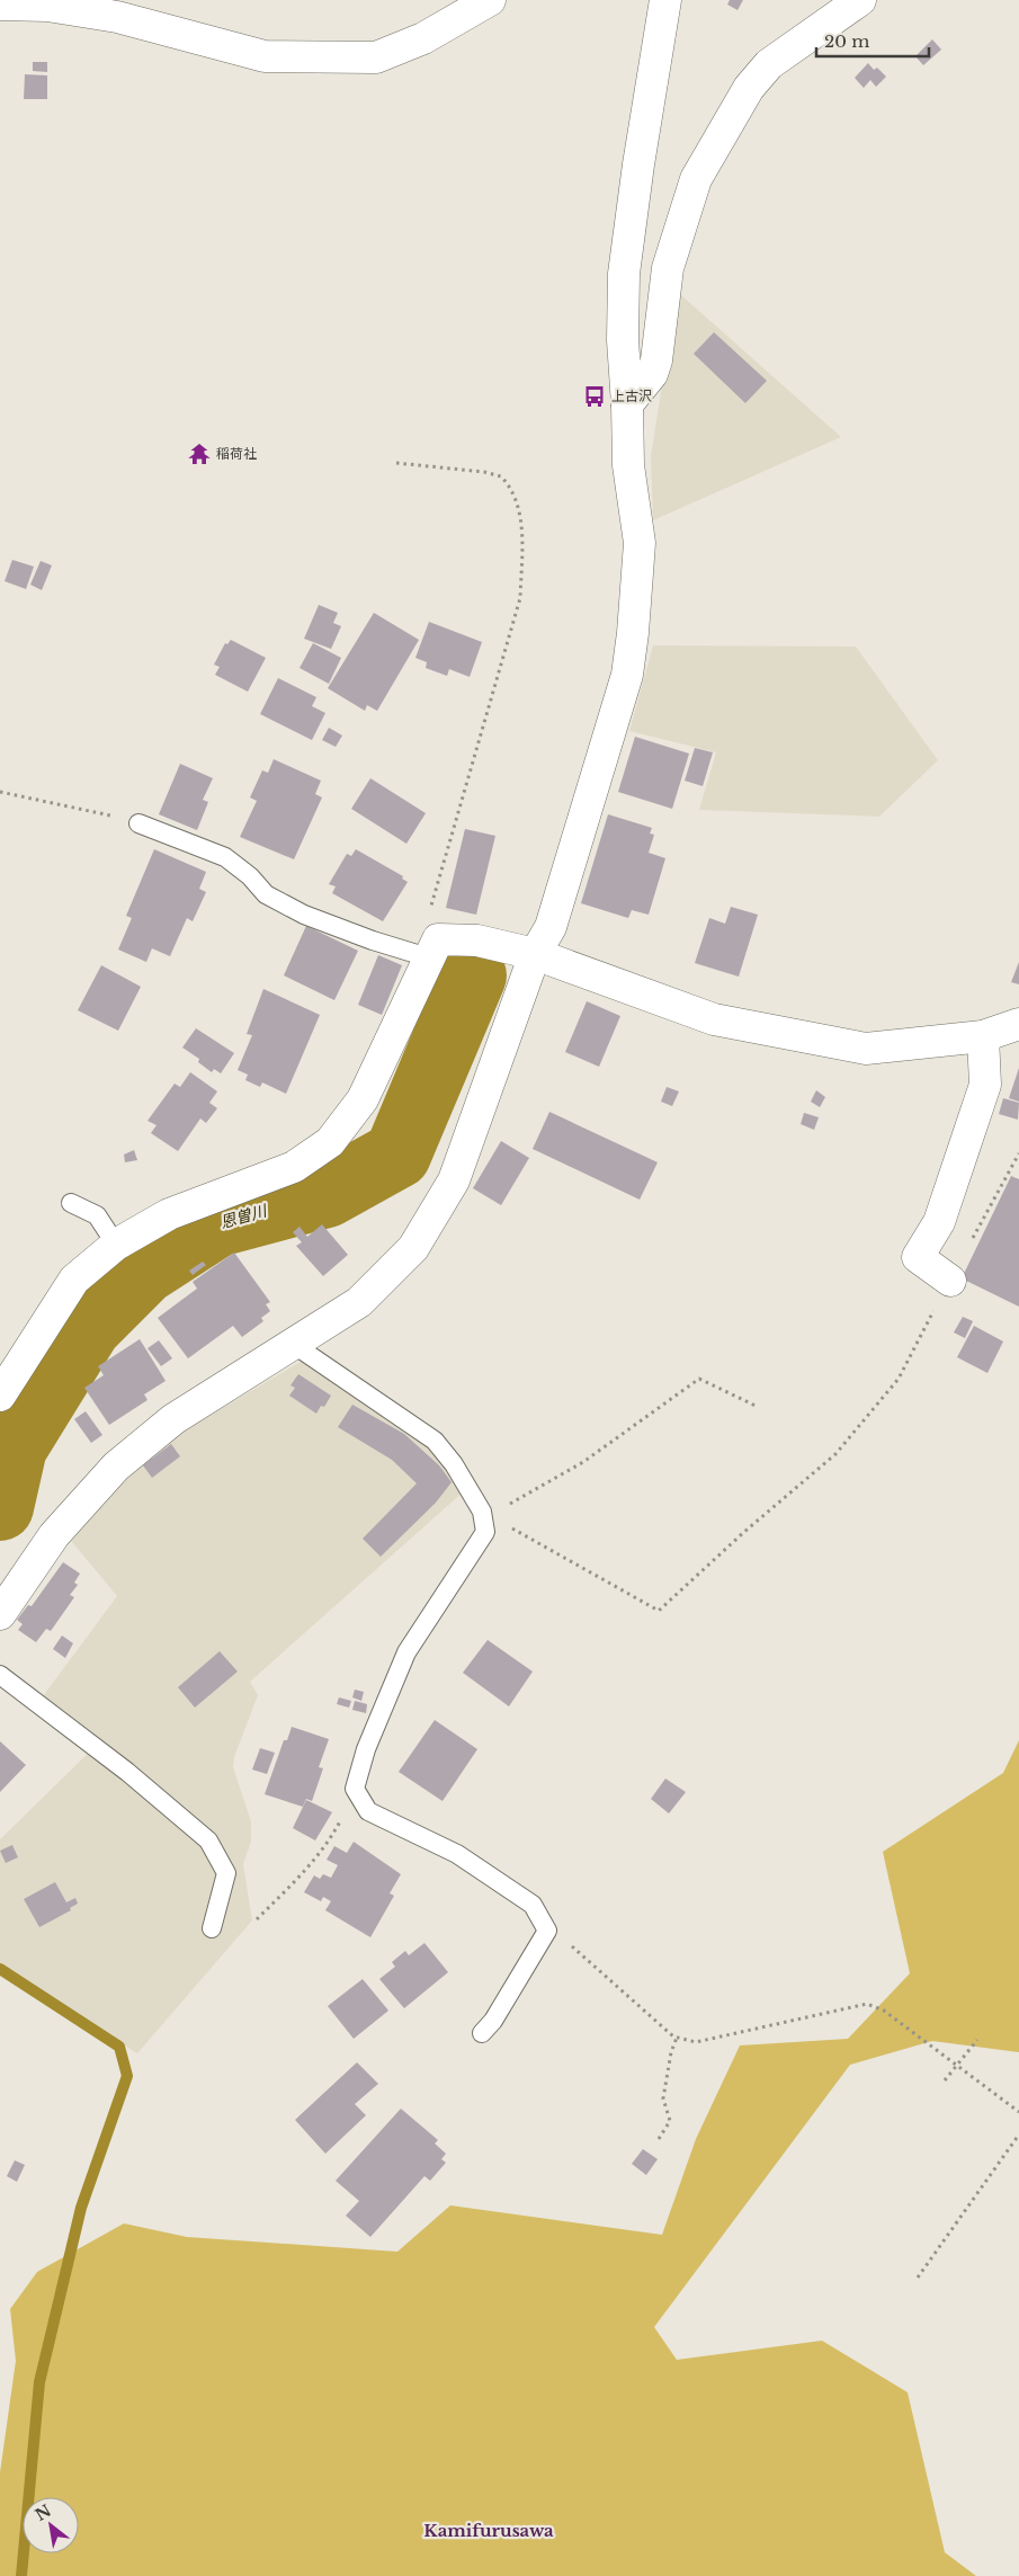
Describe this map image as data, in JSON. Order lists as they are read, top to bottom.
{
  "districts": ["Kamifurusawa"],
  "water": ["恩曽川"],
  "places": {
    "bus stop": ["上古沢"],
    "temple": ["稲荷社"]
  },
  "scale_bar": "20 m",
  "north": "top left"
}
